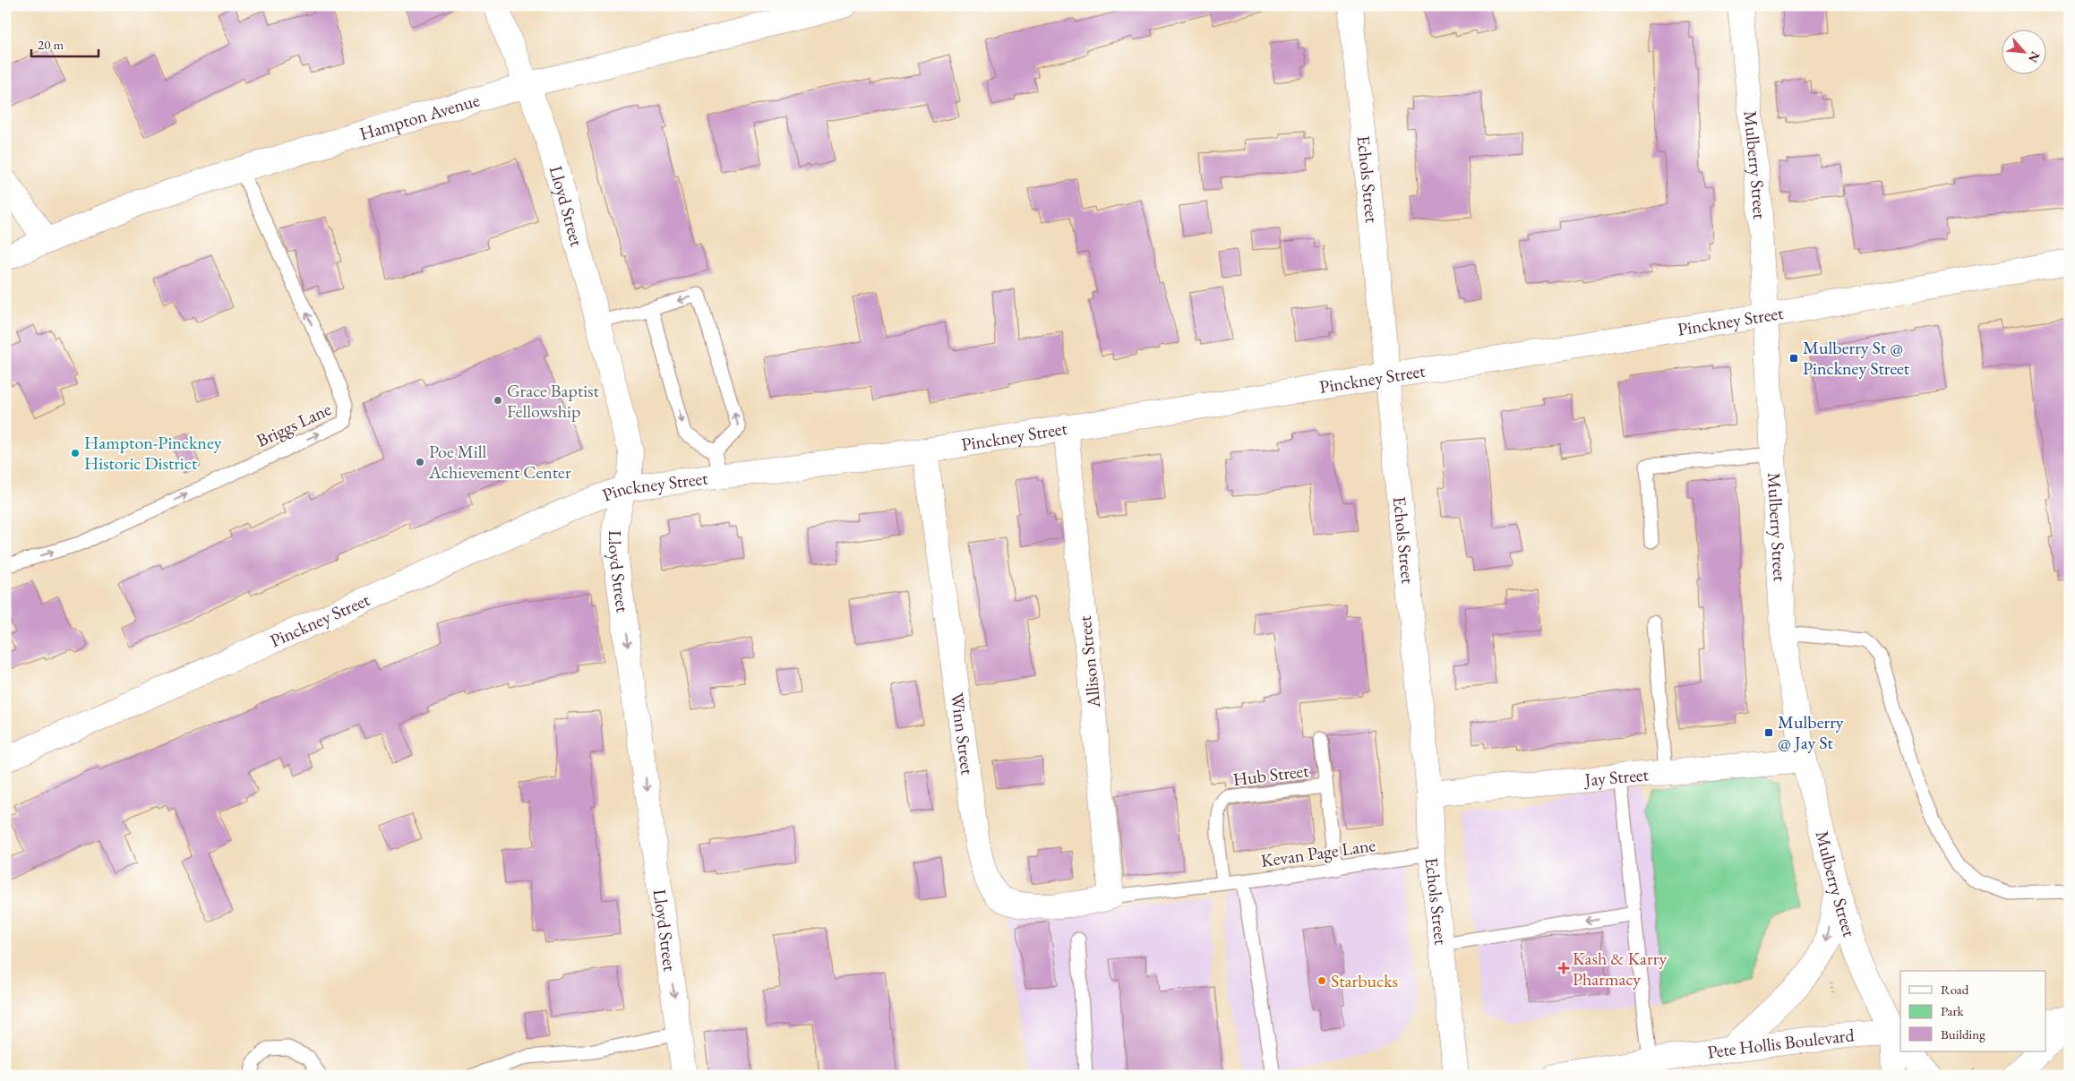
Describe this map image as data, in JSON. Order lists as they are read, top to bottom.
{
  "streets": {
    "street": [
      "Hampton Avenue",
      "Mulberry Street",
      "Echols Street",
      "Lloyd Street",
      "Pinckney Street",
      "Allison Street",
      "Winn Street",
      "Jay Street",
      "Pete Hollis Boulevard"
    ],
    "lane": ["Briggs Lane", "Hub Street", "Kevan Page Lane"]
  },
  "crossings": [
    ["Hampton Avenue", "Lloyd Street"],
    ["Hampton Avenue", "Briggs Lane"],
    ["Mulberry Street", "Pinckney Street"],
    ["Mulberry Street", "Jay Street"],
    ["Mulberry Street", "Pete Hollis Boulevard"],
    ["Echols Street", "Pinckney Street"],
    ["Echols Street", "Jay Street"],
    ["Echols Street", "Kevan Page Lane"],
    ["Lloyd Street", "Pinckney Street"],
    ["Pinckney Street", "Allison Street"],
    ["Pinckney Street", "Winn Street"],
    ["Allison Street", "Winn Street"],
    ["Allison Street", "Kevan Page Lane"],
    ["Winn Street", "Kevan Page Lane"],
    ["Hub Street", "Kevan Page Lane"]
  ],
  "one_way": ["Lloyd Street"],
  "places": {
    "transit": ["Mulberry St @ Pinckney Street", "Mulberry @ Jay St"],
    "other": [
      "Grace Baptist Fellowship",
      "Hampton-Pinckney Historic District",
      "Poe Mill Achievement Center",
      "Starbucks"
    ],
    "health": ["Kash & Karry Pharmacy"]
  },
  "legend": ["Road", "Park", "Building"],
  "scale_bar": "20 m",
  "north": "bottom right"
}
